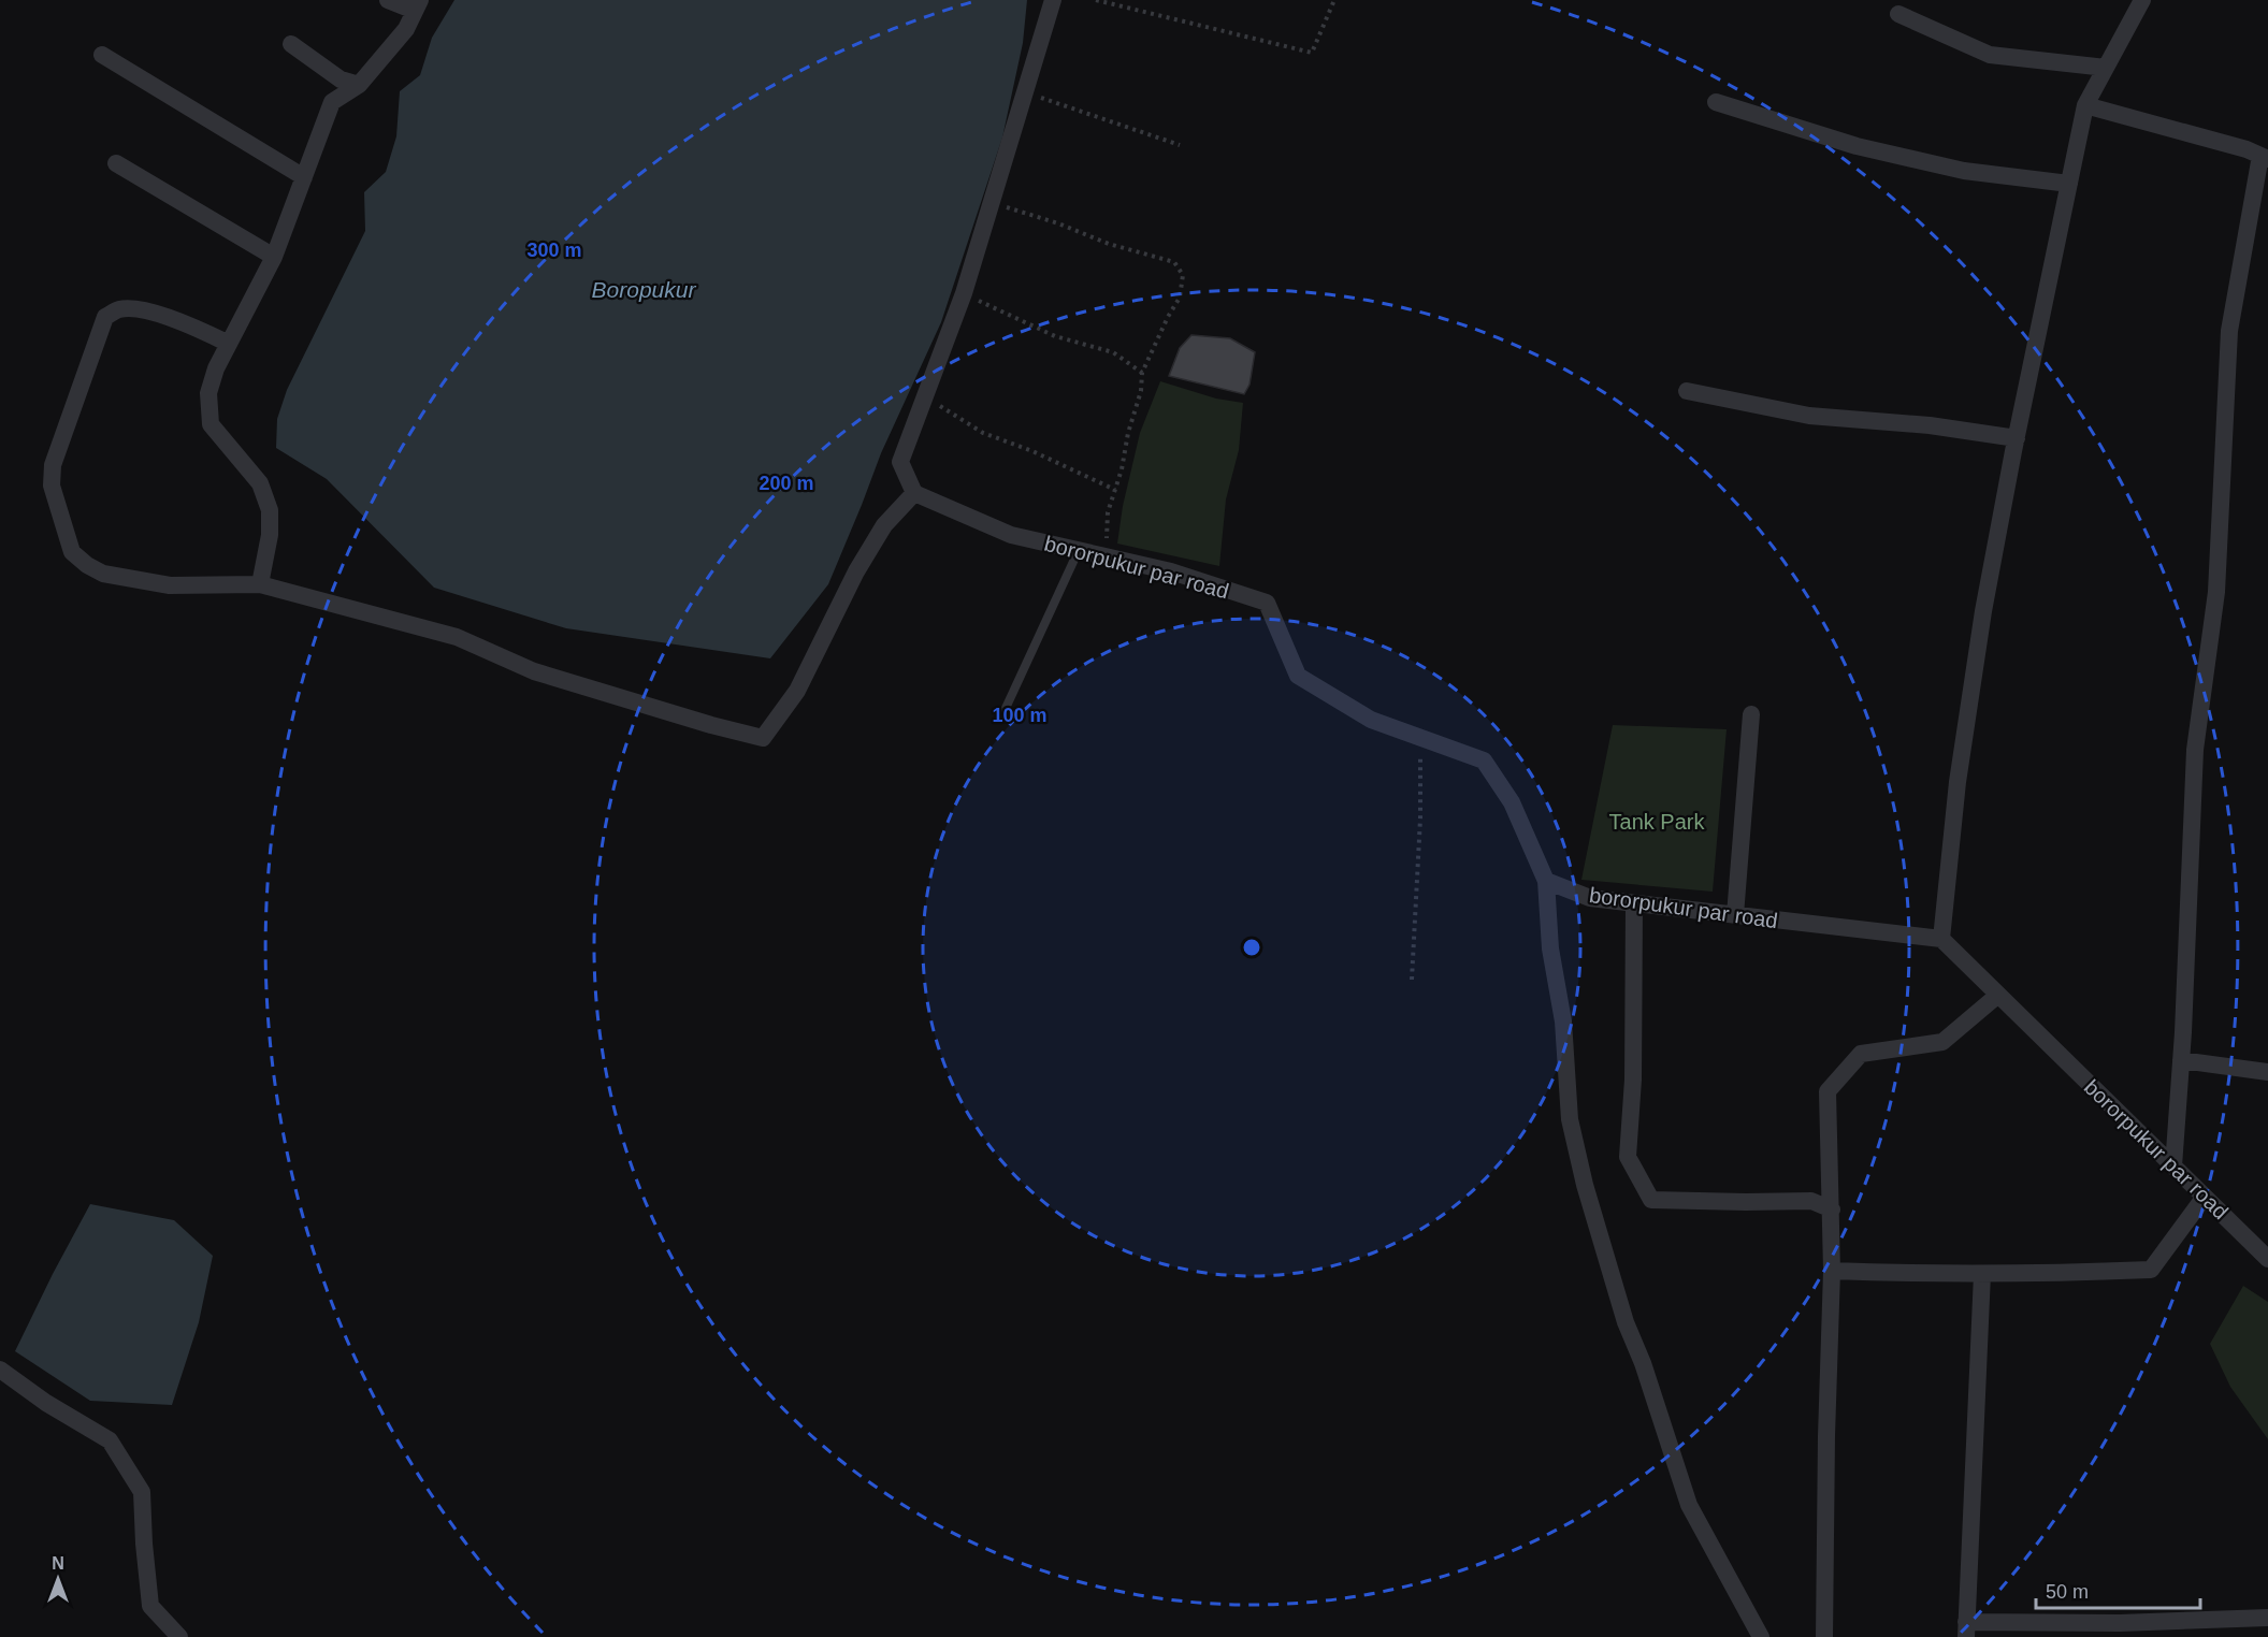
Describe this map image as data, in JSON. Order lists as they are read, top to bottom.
{
  "streets": {
    "street": ["bororpukur par road"]
  },
  "water": ["Boropukur"],
  "parks": ["Tank Park"],
  "scale_bar": "50 m",
  "north": "top",
  "rings": ["300 m", "200 m", "100 m"]
}
